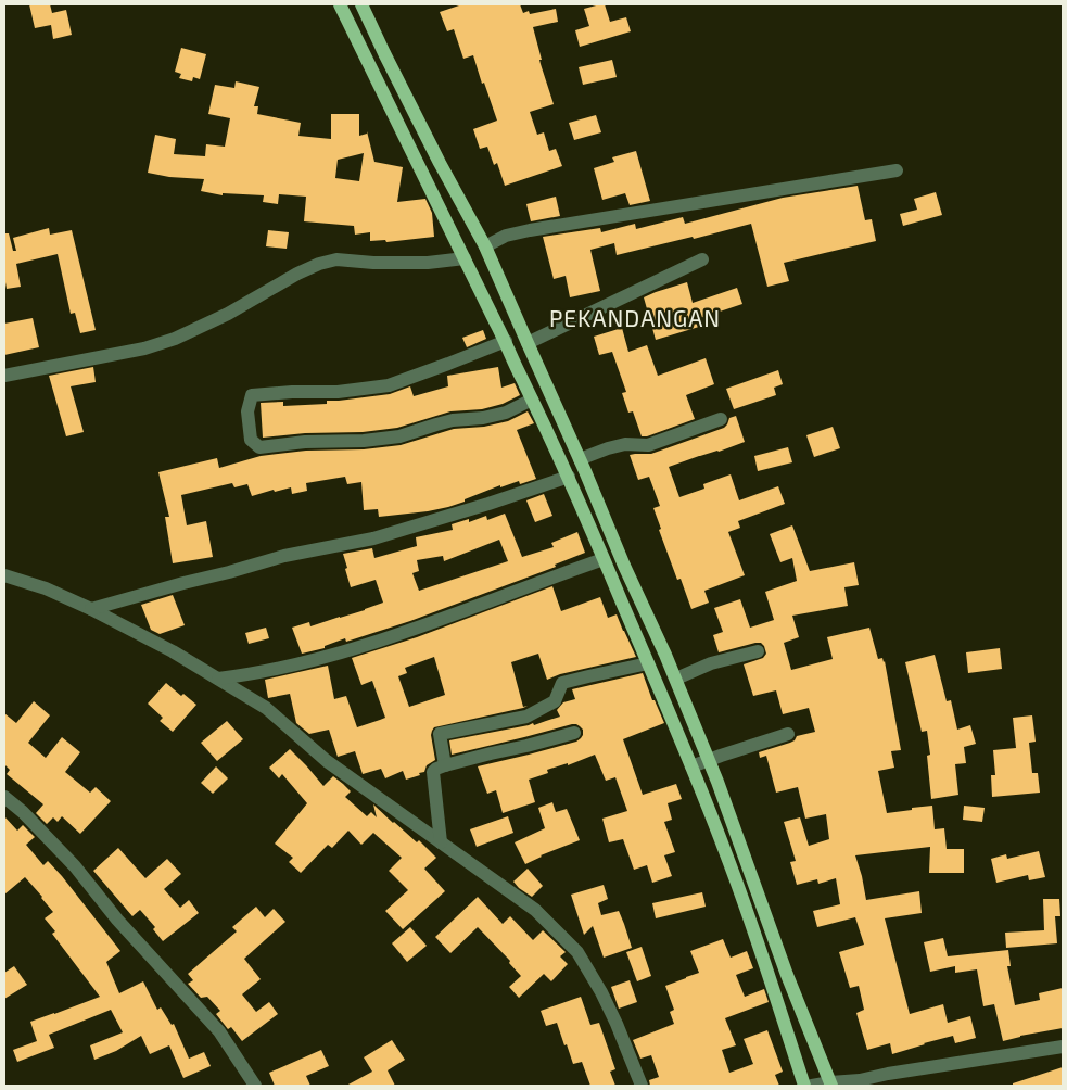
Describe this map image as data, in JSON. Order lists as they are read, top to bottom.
{
  "districts": ["PEKANDANGAN"]
}
